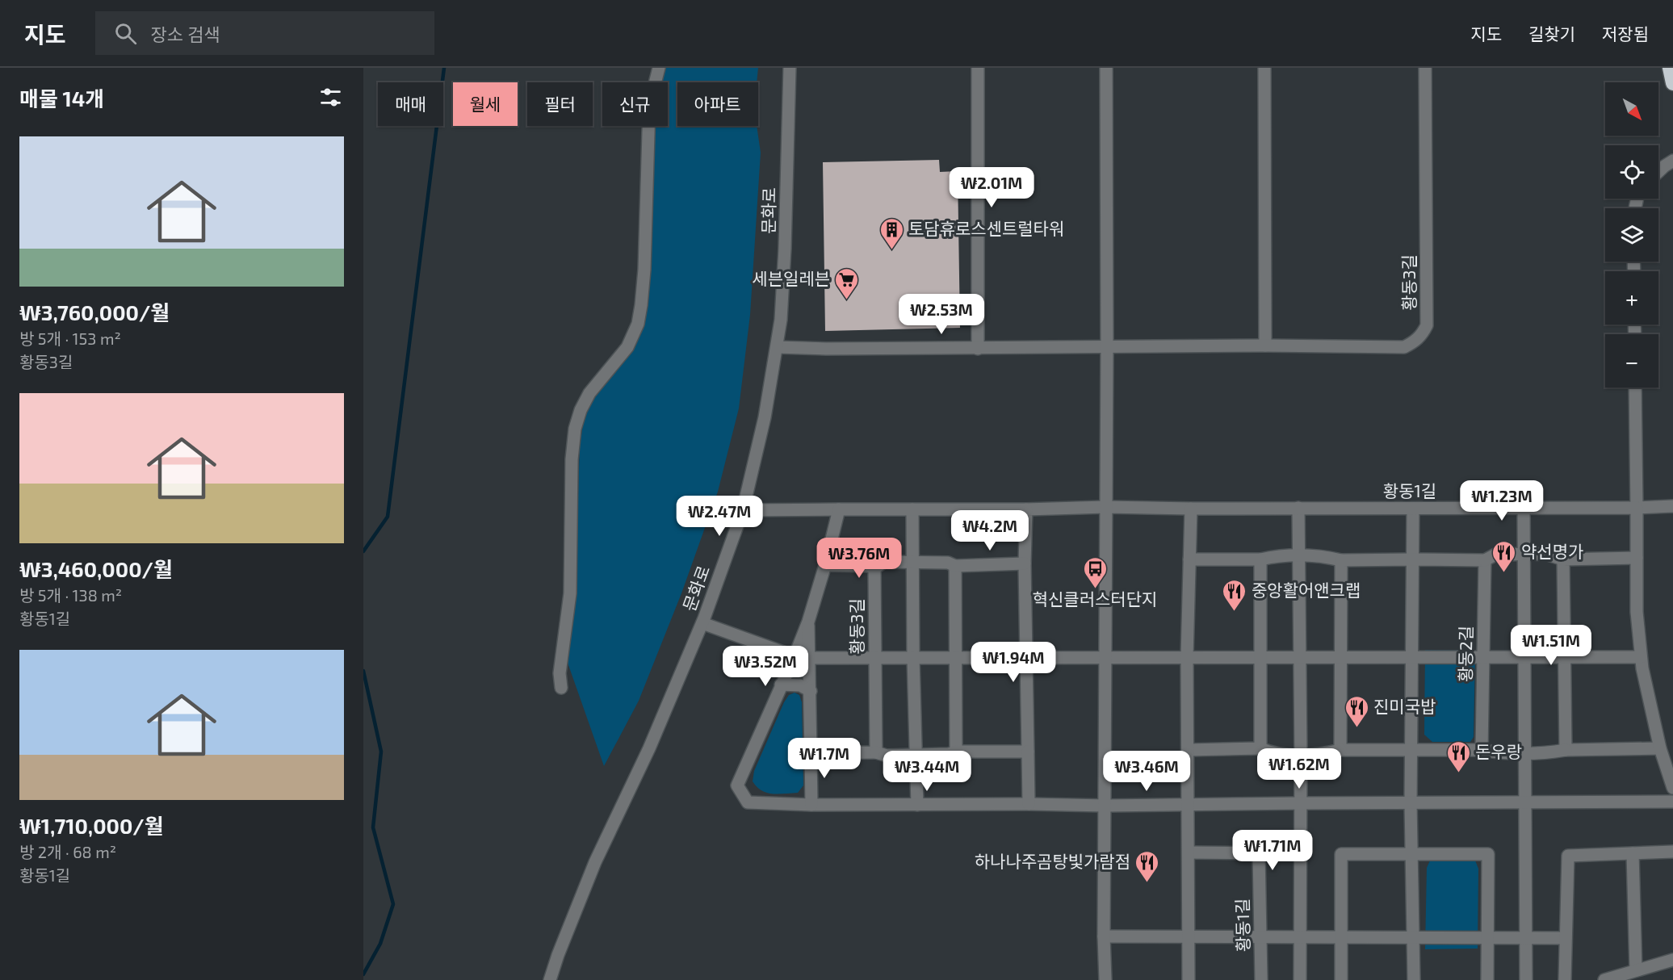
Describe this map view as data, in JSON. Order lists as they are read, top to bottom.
{
  "streets": {
    "street": [
      "문화로",
      "황동3길",
      "황동1길",
      "황동2길"
    ]
  },
  "crossings": [
    ["문화로", "황동3길"]
  ],
  "places": {
    "building": ["토담휴로스센트럴타워"],
    "supermarket": ["세븐일레븐"],
    "restaurant": [
      "약선명가",
      "중앙활어앤크랩",
      "진미국밥",
      "돈우랑",
      "하나나주곰탕빛가람점"
    ],
    "bus stop": ["혁신클러스터단지"]
  },
  "north": "bottom right",
  "page": {
    "header": "지도",
    "search": "장소 검색",
    "nav": ["지도", "길찾기", "저장됨"],
    "heading": "매물 14개",
    "map_buttons": ["+", "−"],
    "chip": [
      "매매",
      "월세",
      "필터",
      "신규",
      "아파트"
    ],
    "list": [
      {
        "name": "₩3,760,000/월",
        "note": "방 5개 · 153 m² · 황동3길"
      },
      {
        "name": "₩3,460,000/월",
        "note": "방 5개 · 138 m² · 황동1길"
      },
      {
        "name": "₩1,710,000/월",
        "note": "방 2개 · 68 m² · 황동1길"
      }
    ],
    "price": [
      "₩2.01M",
      "₩2.53M",
      "₩1.23M",
      "₩2.47M",
      "₩4.2M",
      "₩3.76M",
      "₩1.51M",
      "₩1.94M",
      "₩3.52M",
      "₩1.7M",
      "₩1.62M",
      "₩3.44M",
      "₩3.46M",
      "₩1.71M"
    ]
  }
}
